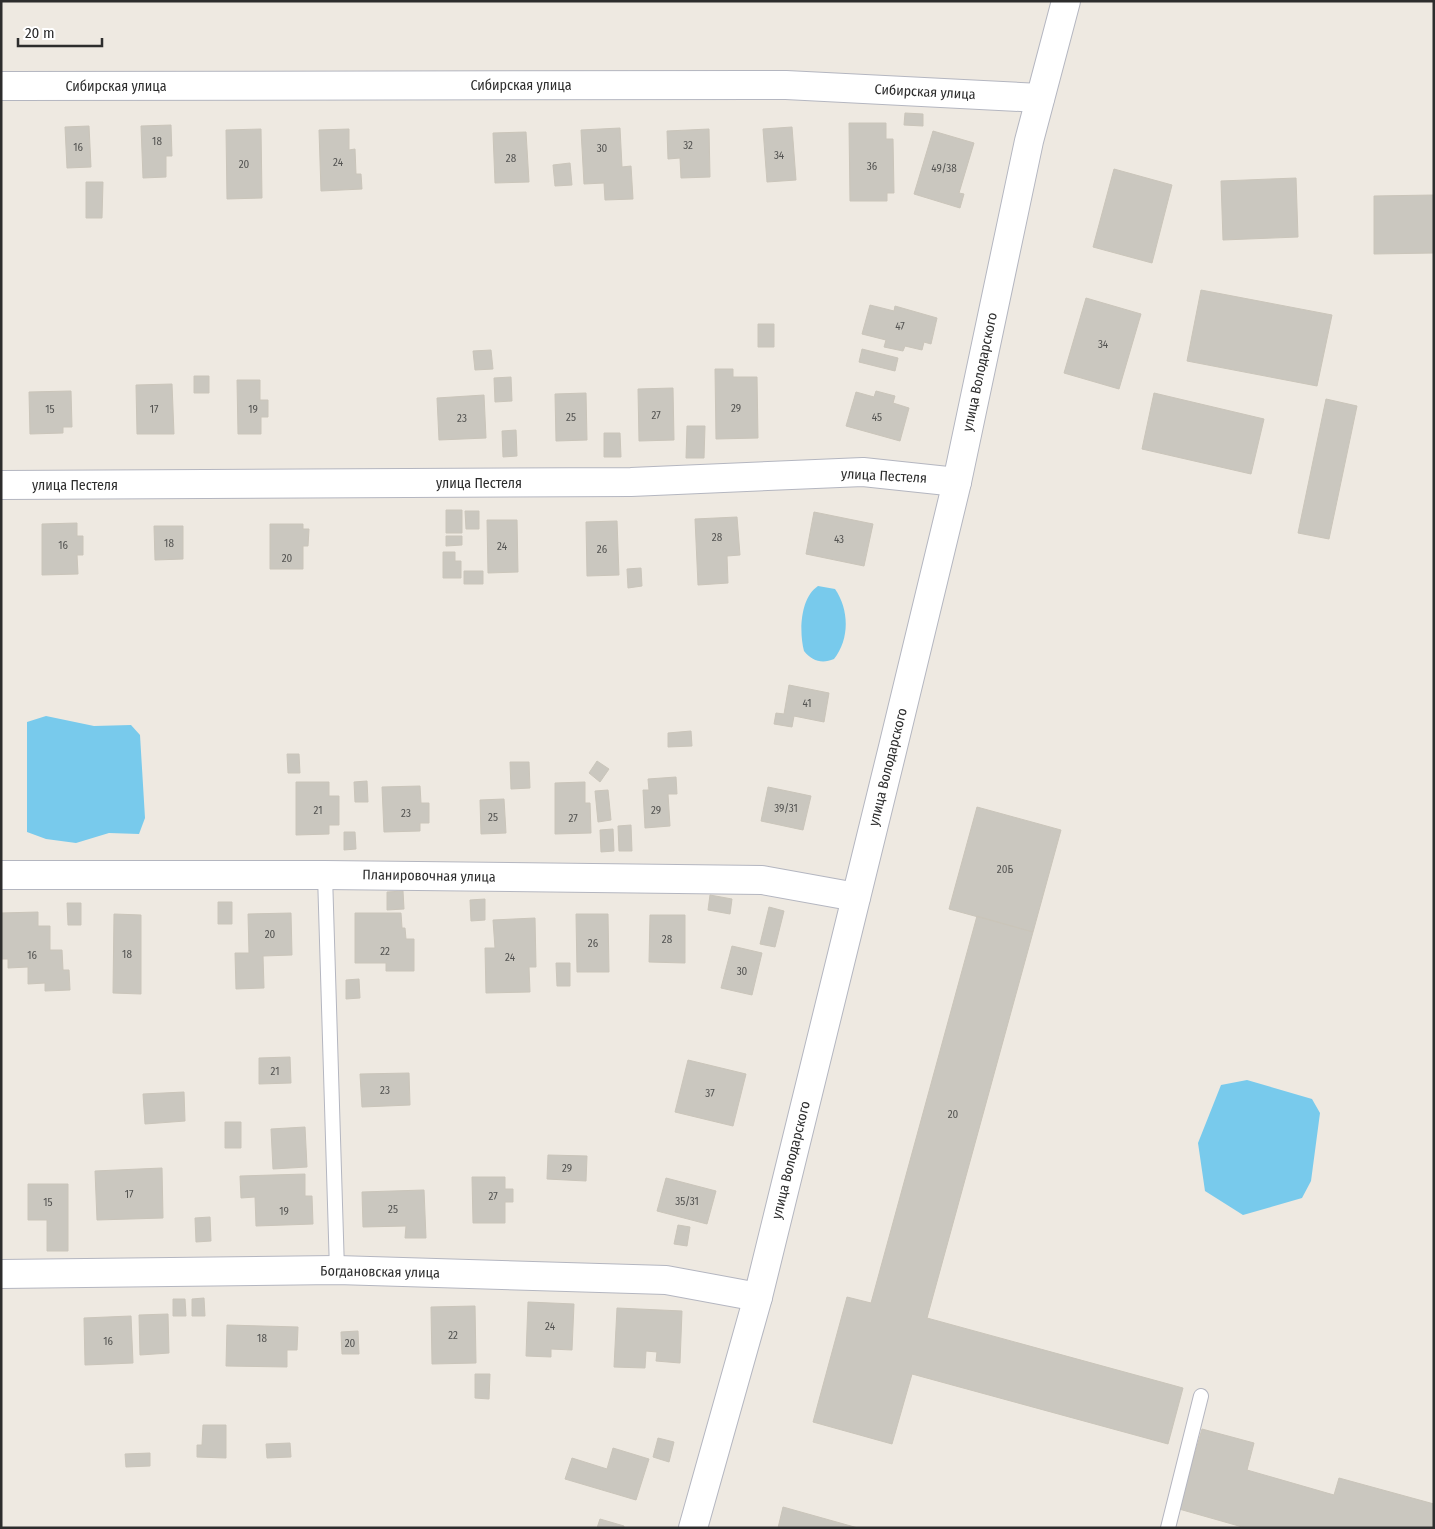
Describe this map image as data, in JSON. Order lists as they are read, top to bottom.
{
  "streets": {
    "street": [
      "Сибирская улица",
      "улица Володарского",
      "улица Пестеля",
      "Планировочная улица",
      "Богдановская улица"
    ]
  },
  "crossings": [
    ["Сибирская улица", "улица Володарского"],
    ["улица Володарского", "улица Пестеля"],
    ["улица Володарского", "Планировочная улица"],
    ["улица Володарского", "Богдановская улица"]
  ],
  "house_numbers": [
    "18",
    "32",
    "16",
    "30",
    "34",
    "28",
    "24",
    "20",
    "36",
    "49/38",
    "47",
    "34",
    "29",
    "15",
    "17",
    "19",
    "27",
    "25",
    "45",
    "23",
    "28",
    "43",
    "18",
    "16",
    "24",
    "26",
    "20",
    "41",
    "39/31",
    "21",
    "29",
    "23",
    "25",
    "27",
    "20Б",
    "20",
    "28",
    "26",
    "22",
    "18",
    "16",
    "24",
    "30",
    "21",
    "23",
    "37",
    "20",
    "29",
    "17",
    "27",
    "35/31",
    "15",
    "25",
    "19",
    "24",
    "22",
    "18",
    "16",
    "20"
  ],
  "scale_bar": "20 m"
}
